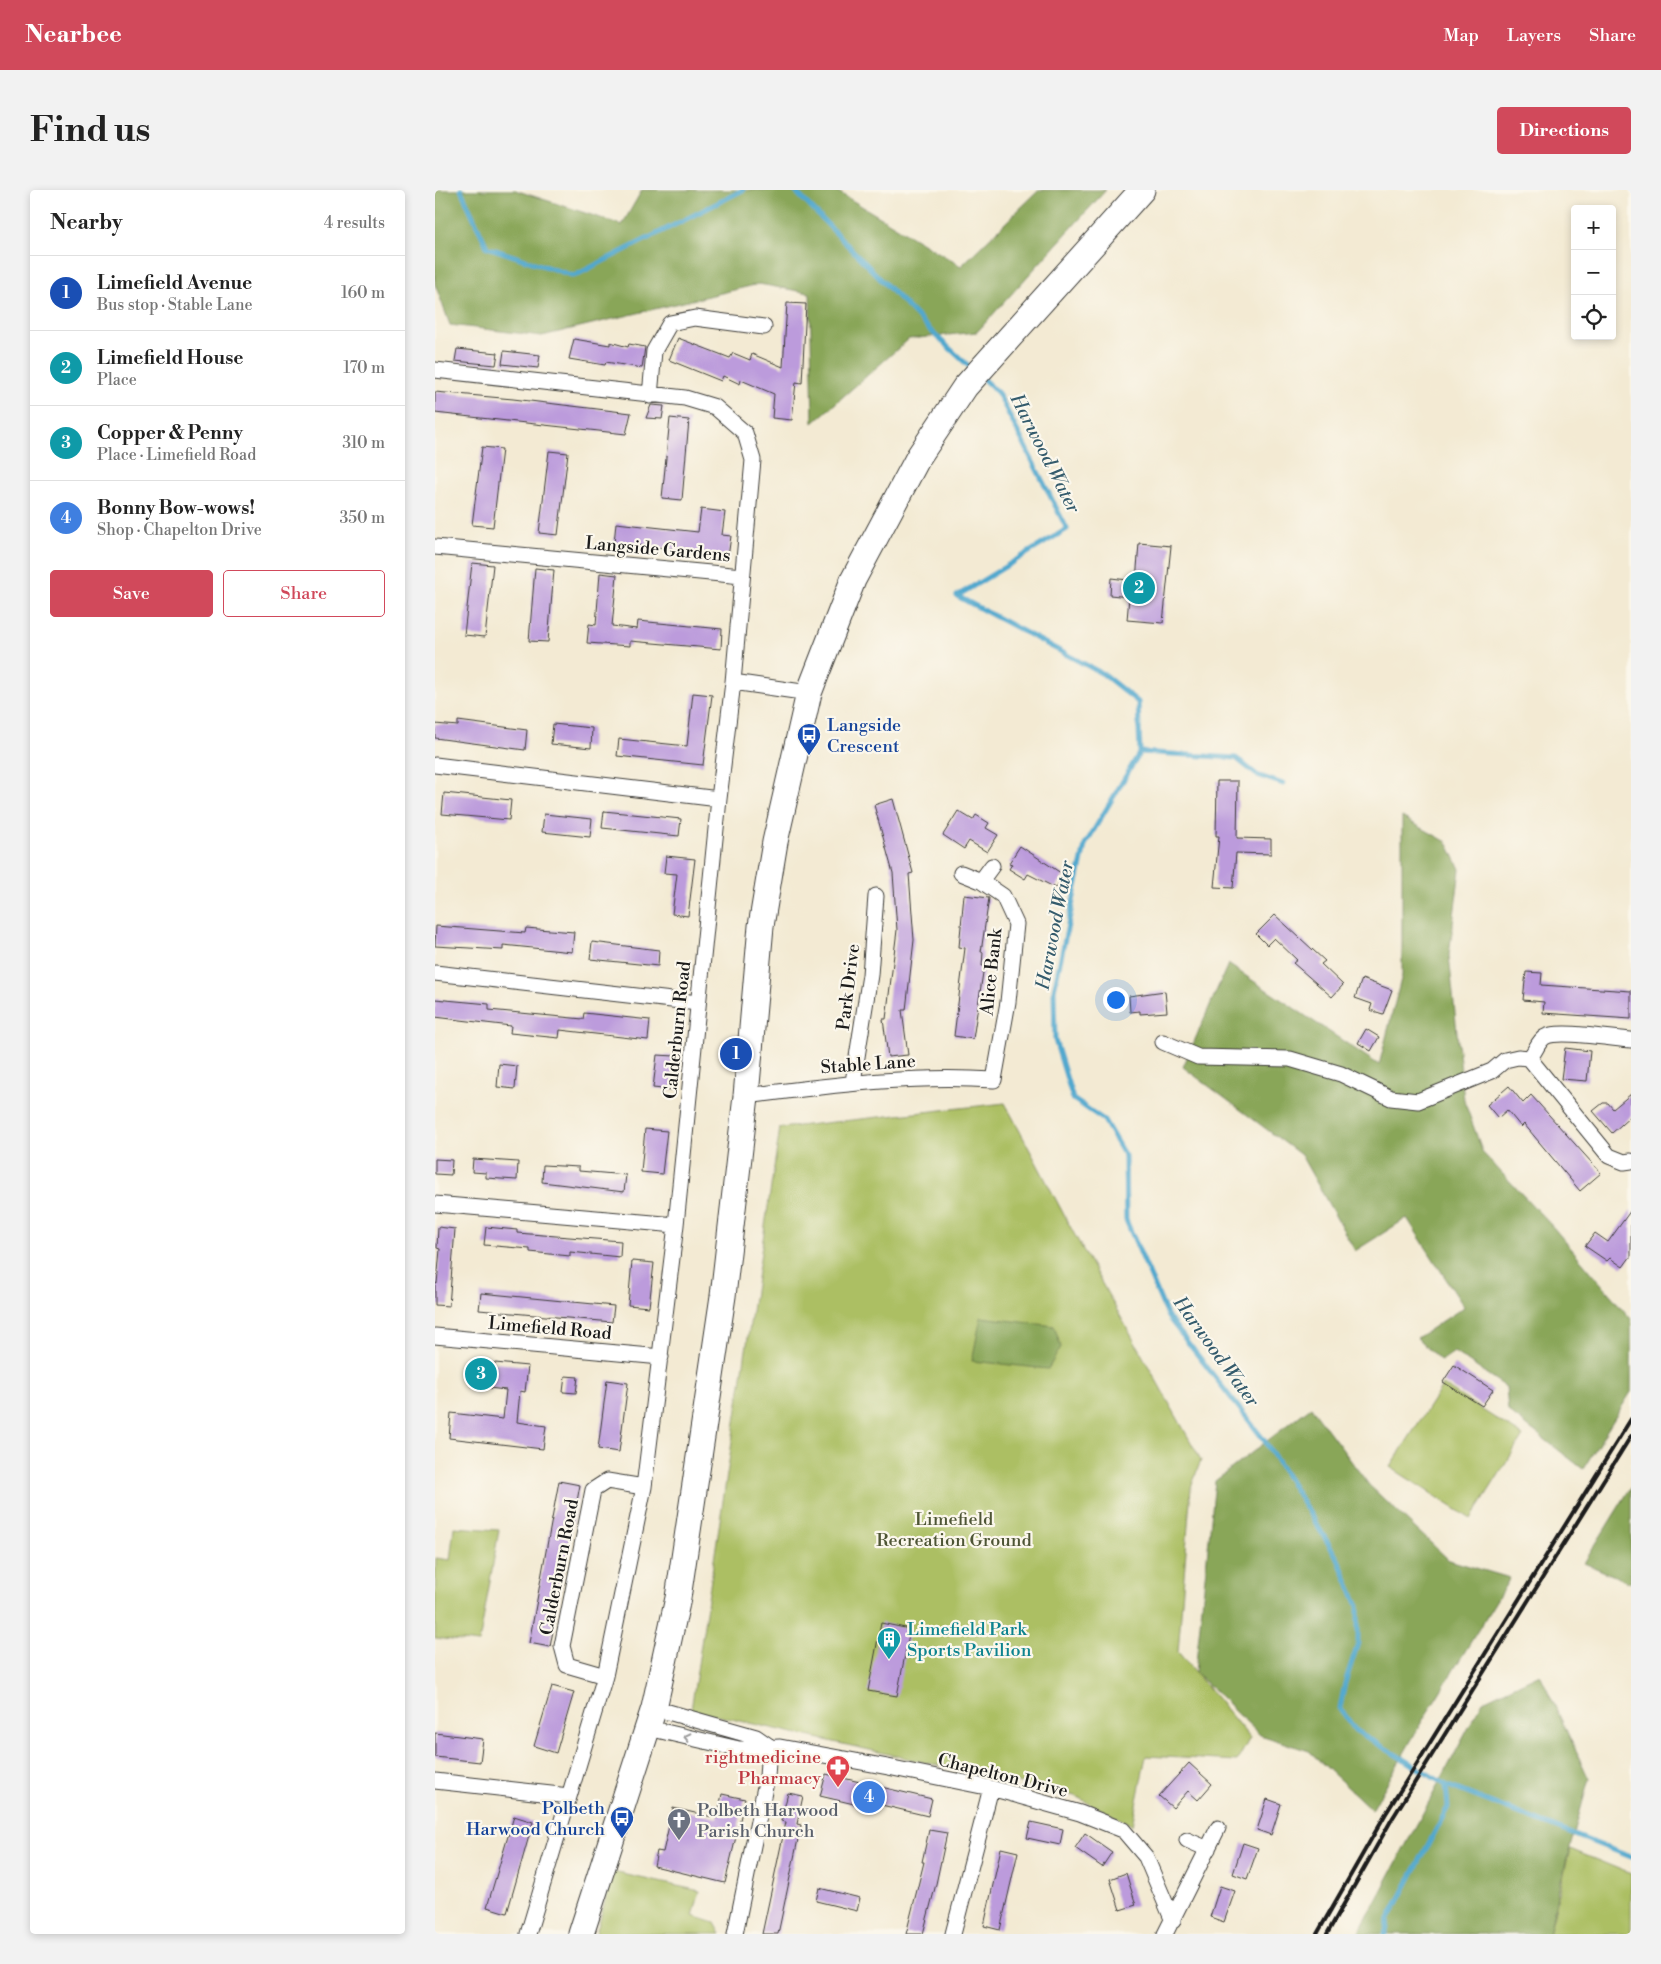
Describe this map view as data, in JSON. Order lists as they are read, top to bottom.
{
  "streets": {
    "street": [
      "Langside Gardens",
      "Alice Bank",
      "Park Drive",
      "Calderburn Road",
      "Stable Lane",
      "Limefield Road",
      "Chapelton Drive"
    ]
  },
  "crossings": [
    ["Langside Gardens", "Calderburn Road"],
    ["Alice Bank", "Stable Lane"],
    ["Park Drive", "Stable Lane"],
    ["Calderburn Road", "Limefield Road"]
  ],
  "water": ["Harwood Water"],
  "parks": ["Limefield Recreation Ground"],
  "places": {
    "bus stop": ["Langside Crescent", "Polbeth Harwood Church"],
    "building": ["Limefield Park Sports Pavilion"],
    "pharmacy": ["rightmedicine Pharmacy"],
    "church": ["Polbeth Harwood Parish Church"]
  },
  "page": {
    "header": "Nearbee",
    "nav": ["Map", "Layers", "Share"],
    "buttons": [
      "Directions",
      ["Save", "Share"]
    ],
    "title": "Find us",
    "heading": ["Nearby", "4 results"],
    "map_buttons": ["+", "−"],
    "list": [
      {
        "mark": "1",
        "name": "Limefield Avenue",
        "note": "Bus stop · Stable Lane",
        "value": "160 m"
      },
      {
        "mark": "2",
        "name": "Limefield House",
        "note": "Place",
        "value": "170 m"
      },
      {
        "mark": "3",
        "name": "Copper & Penny",
        "note": "Place · Limefield Road",
        "value": "310 m"
      },
      {
        "mark": "4",
        "name": "Bonny Bow-wows!",
        "note": "Shop · Chapelton Drive",
        "value": "350 m"
      }
    ],
    "pins": [
      "2",
      "1",
      "3",
      "4"
    ]
  }
}
